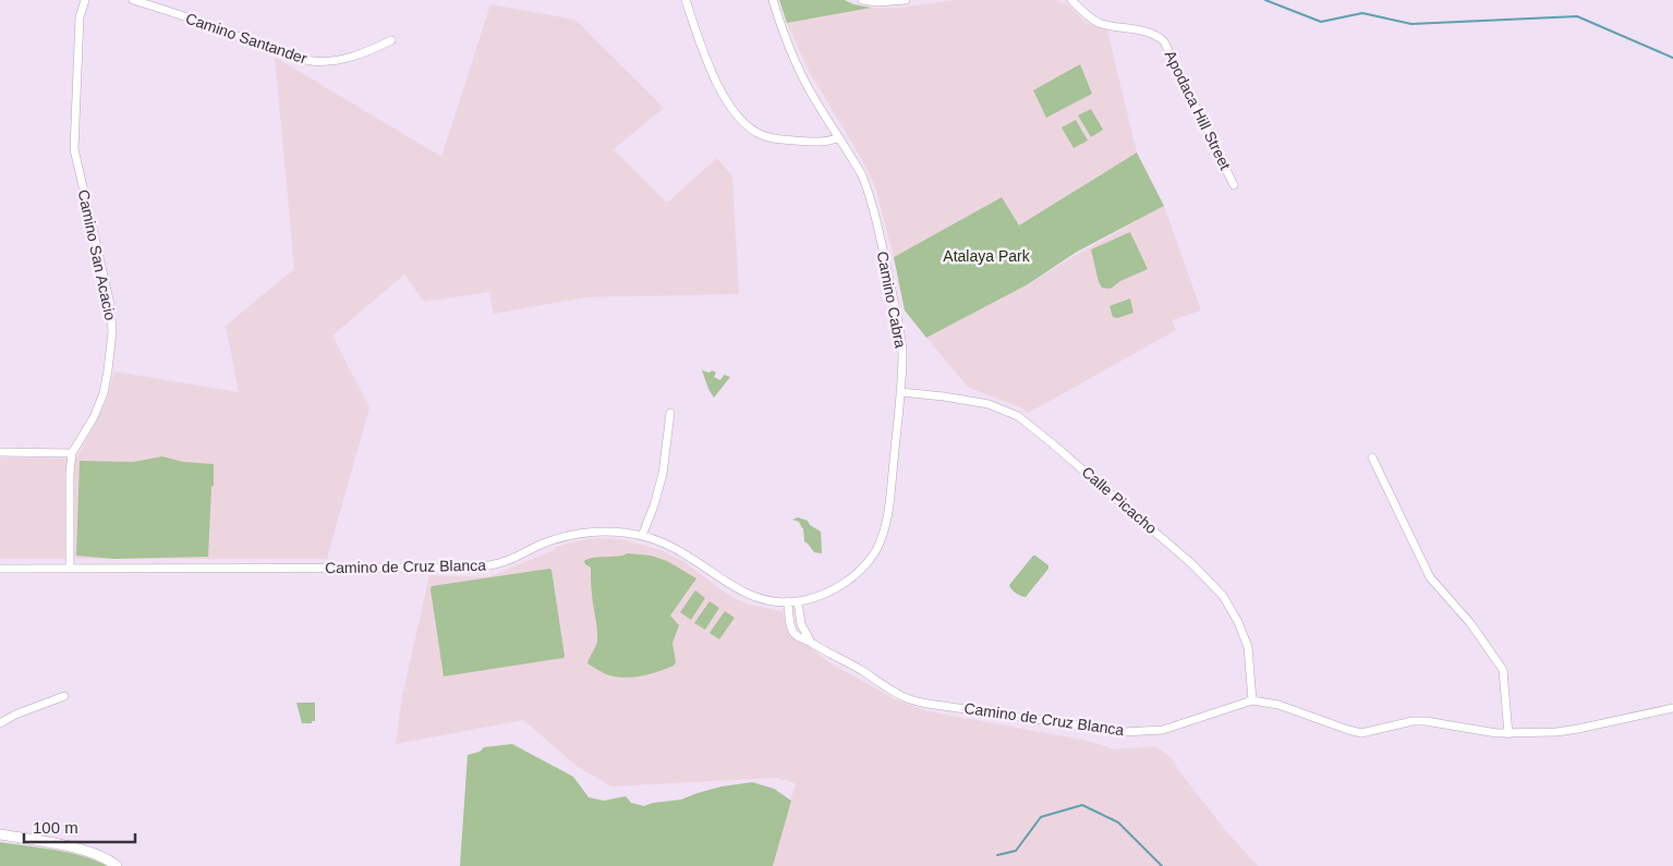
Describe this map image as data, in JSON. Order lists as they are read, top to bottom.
{
  "streets": {
    "street": [
      "Camino Santander",
      "Apodaca Hill Street",
      "Camino San Acacio",
      "Camino Cabra",
      "Calle Picacho",
      "Camino de Cruz Blanca"
    ]
  },
  "crossings": [
    ["Camino San Acacio", "Camino de Cruz Blanca"],
    ["Camino Cabra", "Calle Picacho"],
    ["Camino Cabra", "Camino de Cruz Blanca"],
    ["Calle Picacho", "Camino de Cruz Blanca"]
  ],
  "parks": ["Atalaya Park"],
  "scale_bar": "100 m"
}
